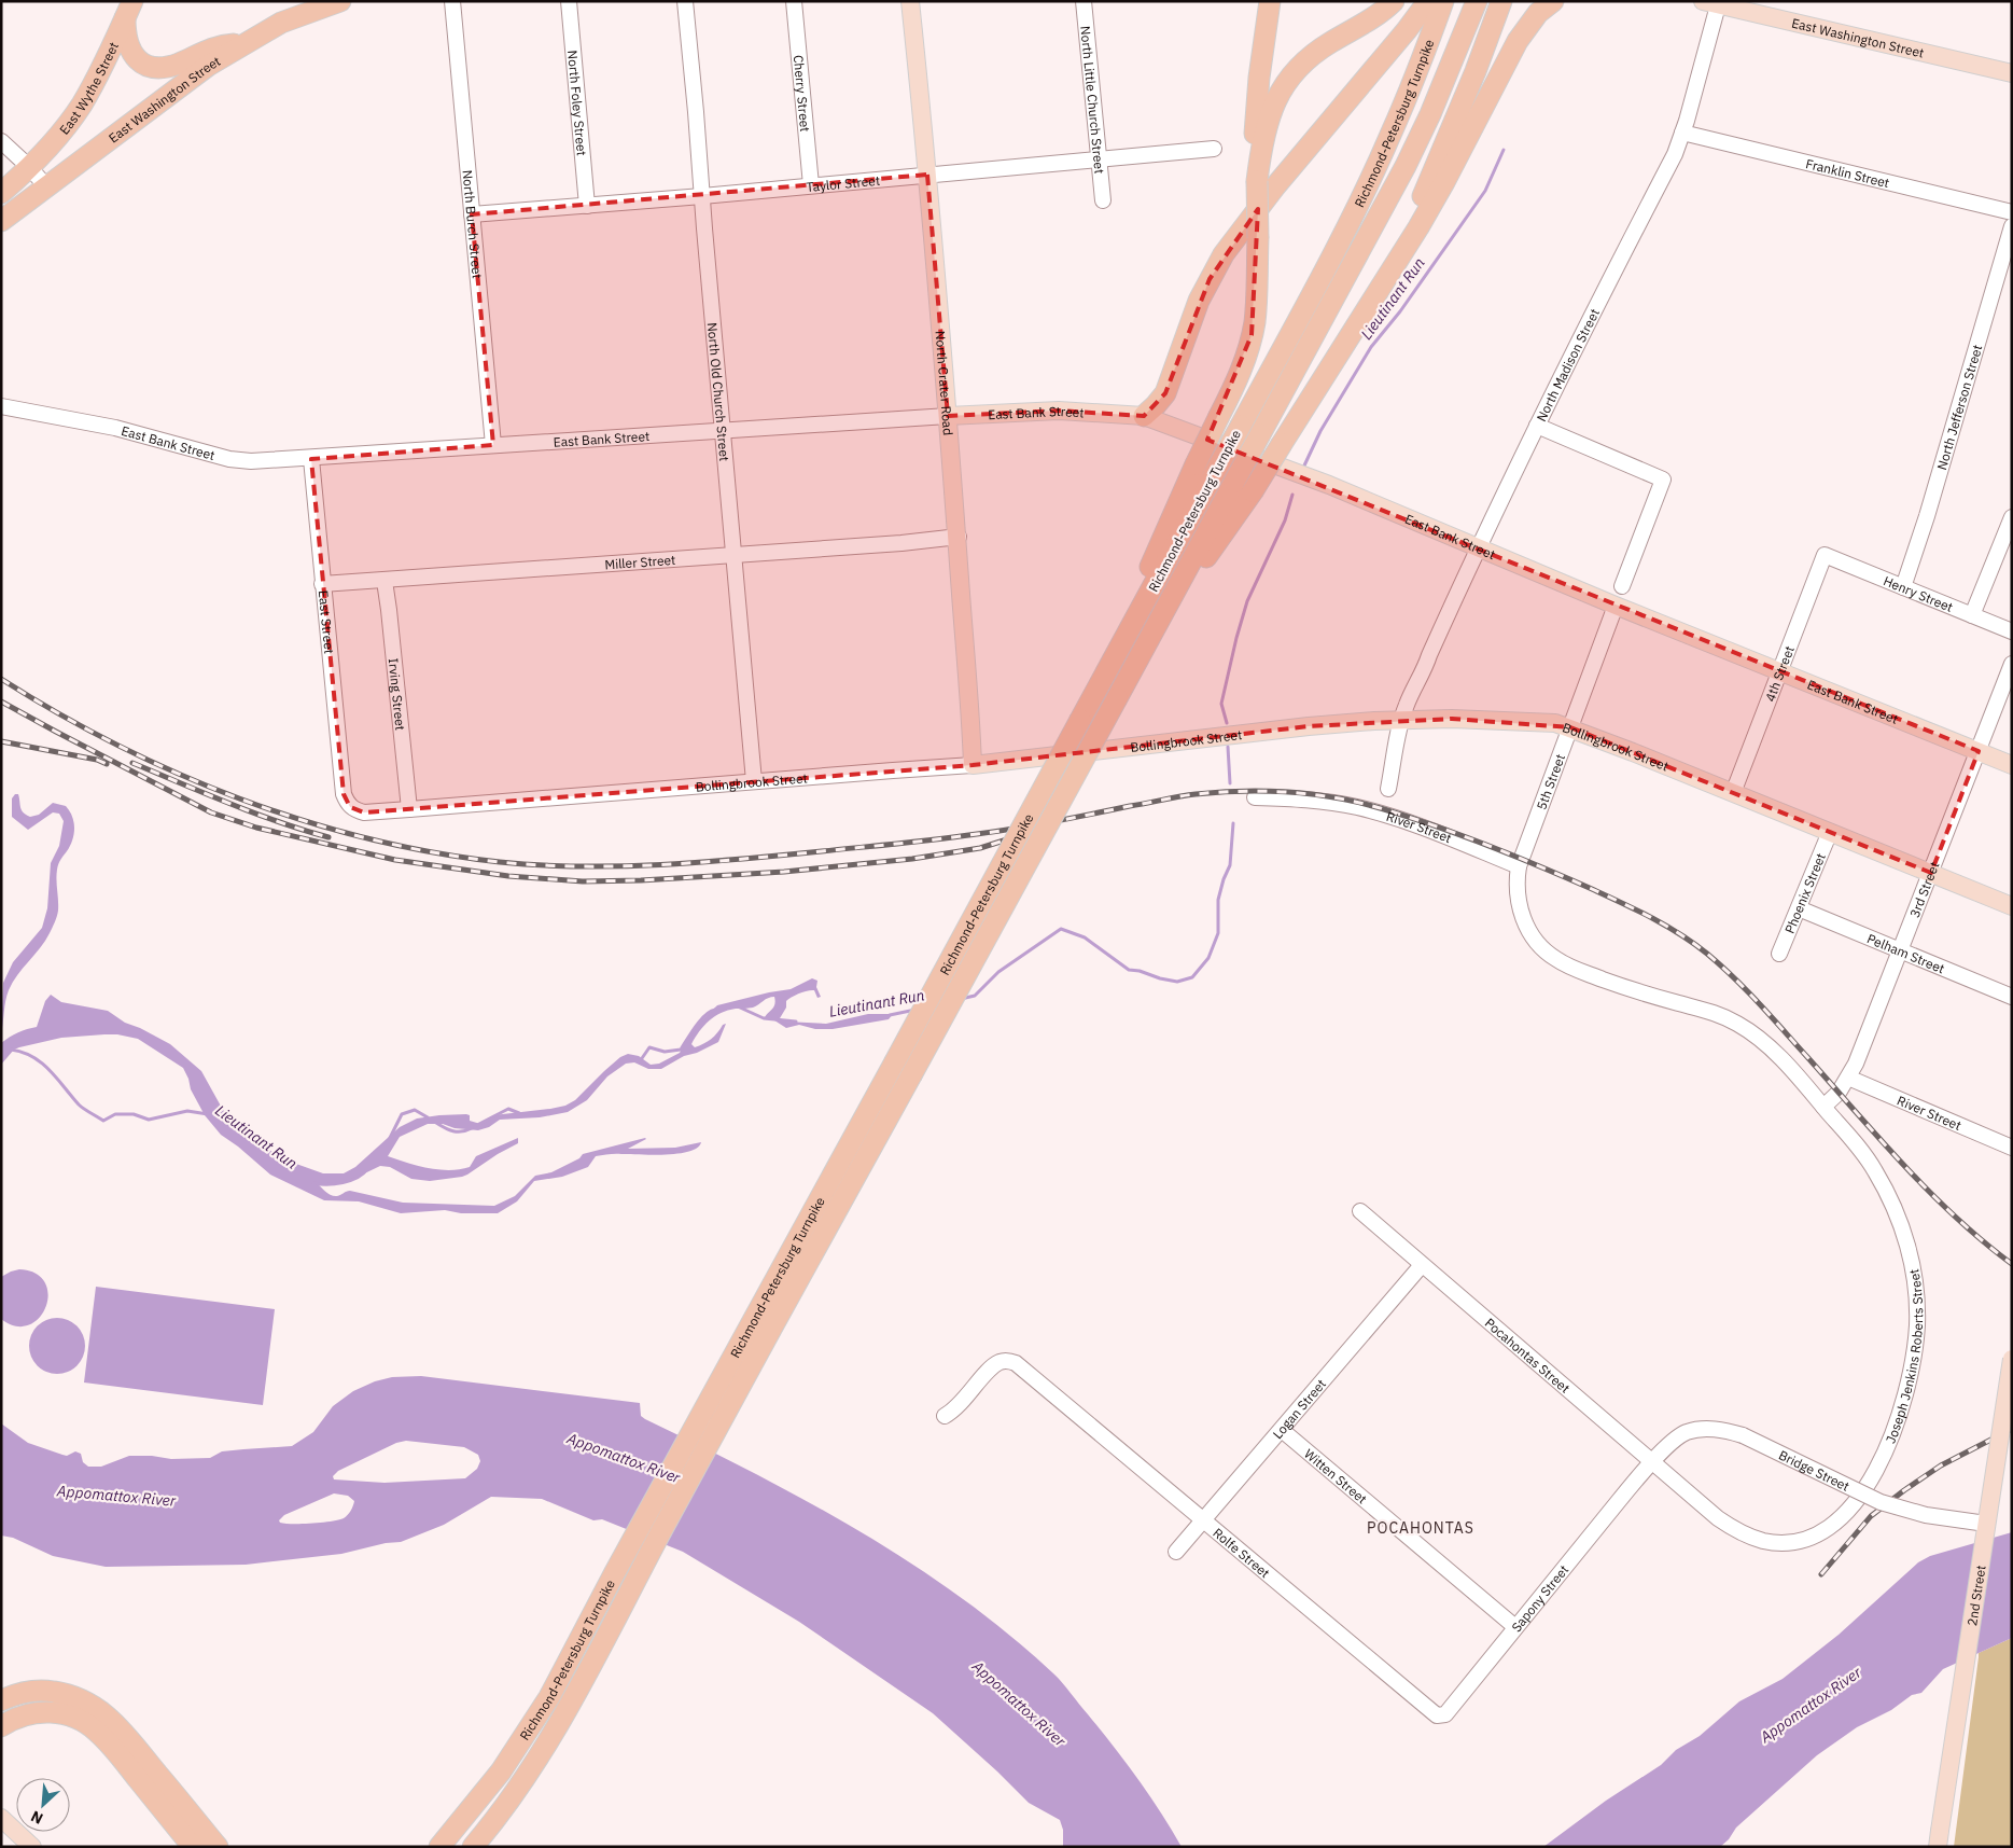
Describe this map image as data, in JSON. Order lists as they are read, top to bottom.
{
  "streets": {
    "highway": ["East Washington Street", "East Wythe Street", "Richmond-Petersburg Turnpike"],
    "main road": [
      "North Crater Road",
      "East Bank Street",
      "Bollingbrook Street",
      "2nd Street"
    ],
    "street": [
      "Cherry Street",
      "North Little Church Street",
      "North Foley Street",
      "Franklin Street",
      "Taylor Street",
      "North Burch Street",
      "North Madison Street",
      "North Old Church Street",
      "North Jefferson Street",
      "Miller Street",
      "Henry Street",
      "East Street",
      "4th Street",
      "Irving Street",
      "5th Street",
      "River Street",
      "3rd Street",
      "Phoenix Street",
      "Pelham Street",
      "Joseph Jenkins Roberts Street",
      "Pocahontas Street",
      "Logan Street",
      "Bridge Street",
      "Witten Street",
      "Rolfe Street",
      "Sapony Street"
    ]
  },
  "crossings": [
    ["East Washington Street", "North Madison Street"],
    ["Cherry Street", "Taylor Street"],
    ["North Little Church Street", "Taylor Street"],
    ["North Foley Street", "Taylor Street"],
    ["Franklin Street", "North Madison Street"],
    ["Taylor Street", "North Burch Street"],
    ["Taylor Street", "North Crater Road"],
    ["Taylor Street", "North Old Church Street"],
    ["North Burch Street", "East Bank Street"],
    ["North Madison Street", "East Bank Street"],
    ["North Madison Street", "Bollingbrook Street"],
    ["North Crater Road", "East Bank Street"],
    ["North Crater Road", "Miller Street"],
    ["North Crater Road", "Bollingbrook Street"],
    ["North Old Church Street", "East Bank Street"],
    ["North Old Church Street", "Miller Street"],
    ["North Old Church Street", "Bollingbrook Street"],
    ["North Jefferson Street", "Henry Street"],
    ["East Bank Street", "East Street"],
    ["East Bank Street", "4th Street"],
    ["East Bank Street", "5th Street"],
    ["East Bank Street", "3rd Street"],
    ["Miller Street", "East Street"],
    ["Miller Street", "Irving Street"],
    ["Henry Street", "4th Street"],
    ["East Street", "Bollingbrook Street"],
    ["4th Street", "Bollingbrook Street"],
    ["Irving Street", "Bollingbrook Street"],
    ["Bollingbrook Street", "5th Street"],
    ["Bollingbrook Street", "3rd Street"],
    ["Bollingbrook Street", "Phoenix Street"],
    ["5th Street", "River Street"],
    ["5th Street", "Joseph Jenkins Roberts Street"],
    ["River Street", "3rd Street"],
    ["River Street", "Joseph Jenkins Roberts Street"],
    ["3rd Street", "Pelham Street"],
    ["3rd Street", "Joseph Jenkins Roberts Street"],
    ["Phoenix Street", "Pelham Street"],
    ["Joseph Jenkins Roberts Street", "Pocahontas Street"],
    ["Pocahontas Street", "Logan Street"],
    ["Pocahontas Street", "Bridge Street"],
    ["Pocahontas Street", "Sapony Street"],
    ["Logan Street", "Witten Street"],
    ["Logan Street", "Rolfe Street"],
    ["Bridge Street", "2nd Street"],
    ["Bridge Street", "Sapony Street"],
    ["Witten Street", "Sapony Street"],
    ["Rolfe Street", "Sapony Street"]
  ],
  "districts": ["POCAHONTAS"],
  "water": ["Lieutinant Run", "Appomattox River"],
  "north": "bottom left"
}
